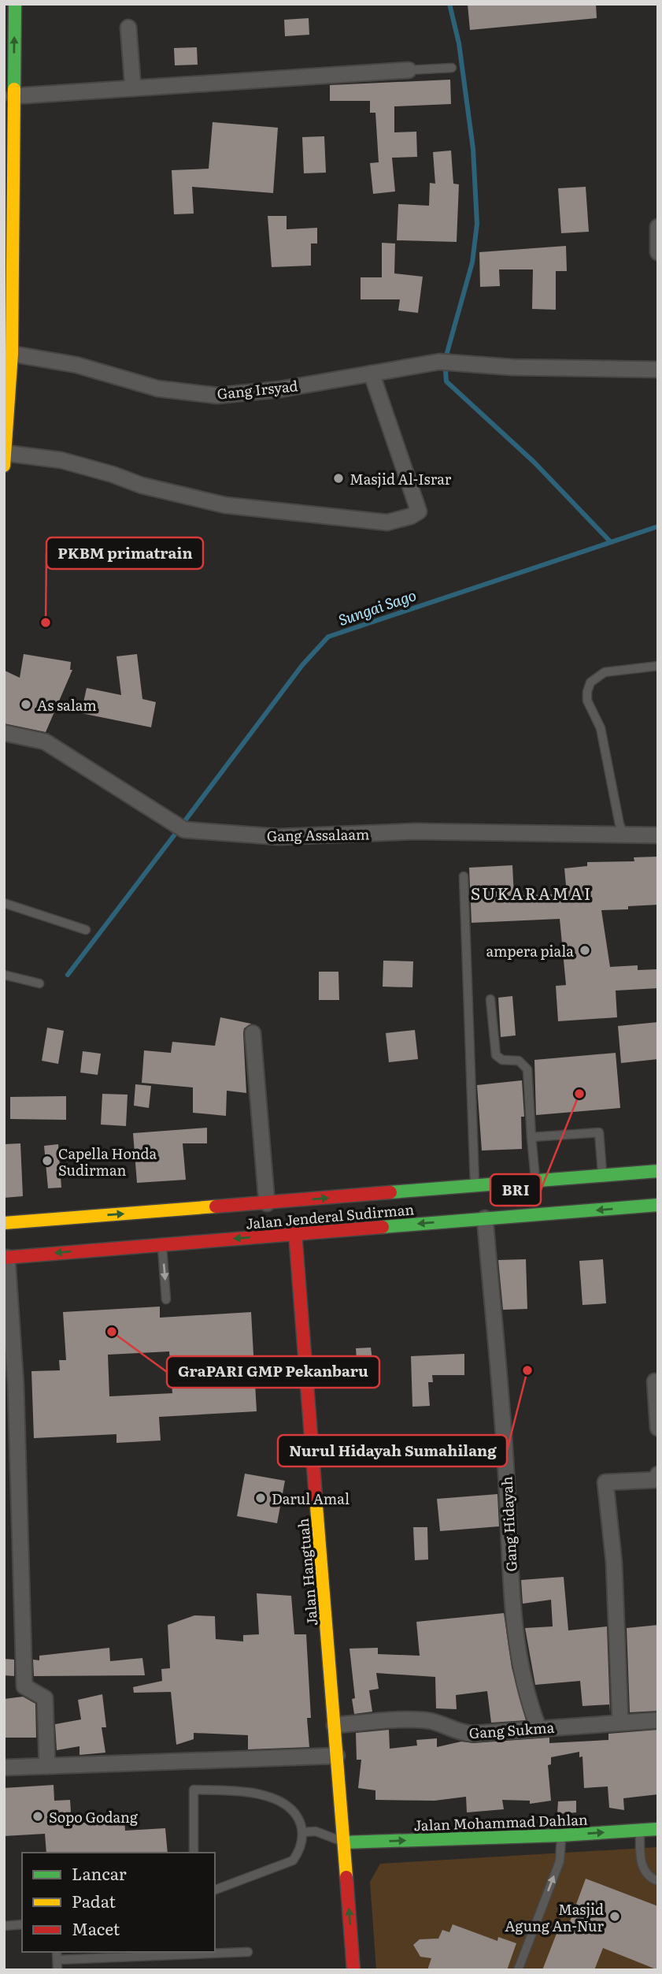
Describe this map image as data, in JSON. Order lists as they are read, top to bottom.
{
  "streets": {
    "main road": ["Jalan Jenderal Sudirman", "Jalan Hangtuah", "Jalan Mohammad Dahlan"],
    "street": [
      "Gang Irsyad",
      "Gang Assalaam",
      "Gang Hidayah",
      "Gang Sukma"
    ]
  },
  "crossings": [
    ["Jalan Jenderal Sudirman", "Gang Hidayah"],
    ["Jalan Jenderal Sudirman", "Jalan Hangtuah"],
    ["Gang Hidayah", "Gang Sukma"],
    ["Jalan Hangtuah", "Gang Sukma"],
    ["Jalan Hangtuah", "Jalan Mohammad Dahlan"]
  ],
  "one_way": ["Jalan Mohammad Dahlan"],
  "districts": ["SUKARAMAI"],
  "water": ["Sungai Sago"],
  "places": [
    "Masjid Al-Israr",
    "PKBM primatrain",
    "As salam",
    "ampera piala",
    "BRI",
    "Capella Honda Sudirman",
    "GraPARI GMP Pekanbaru",
    "Nurul Hidayah Sumahilang",
    "Darul Amal",
    "Sopo Godang",
    "Masjid Agung An-Nur"
  ],
  "legend": ["Lancar", "Padat", "Macet"]
}
